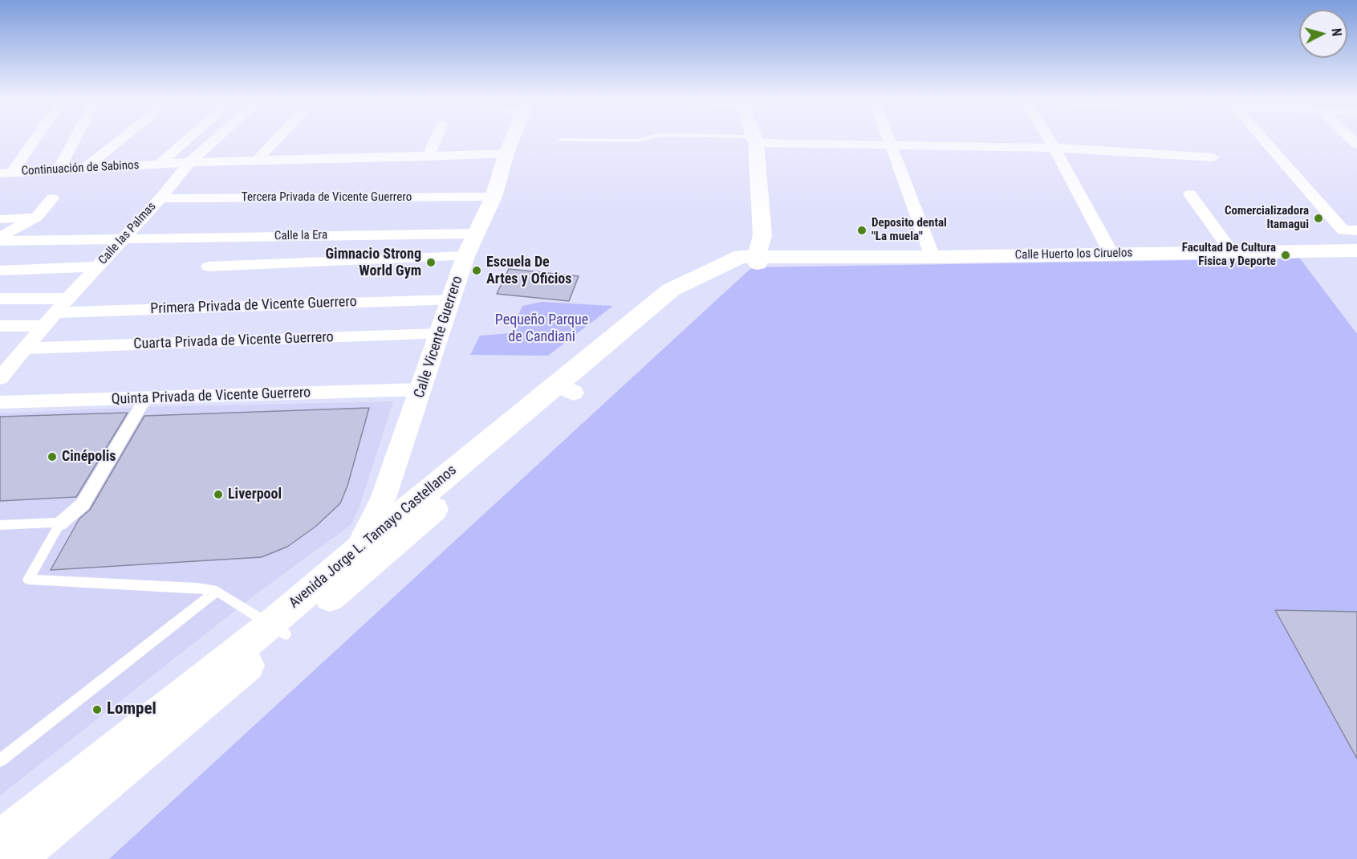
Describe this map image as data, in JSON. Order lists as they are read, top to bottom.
{
  "streets": {
    "main road": ["Calle Huerto los Ciruelos", "Avenida Jorge L. Tamayo Castellanos"],
    "street": [
      "Continuación de Sabinos",
      "Tercera Privada de Vicente Guerrero",
      "Calle las Palmas",
      "Calle la Era",
      "Primera Privada de Vicente Guerrero",
      "Calle Vicente Guerrero",
      "Cuarta Privada de Vicente Guerrero",
      "Quinta Privada de Vicente Guerrero"
    ]
  },
  "crossings": [
    ["Continuación de Sabinos", "Calle las Palmas"],
    ["Continuación de Sabinos", "Calle Vicente Guerrero"],
    ["Tercera Privada de Vicente Guerrero", "Calle las Palmas"],
    ["Tercera Privada de Vicente Guerrero", "Calle Vicente Guerrero"],
    ["Calle las Palmas", "Calle la Era"],
    ["Calle las Palmas", "Primera Privada de Vicente Guerrero"],
    ["Calle las Palmas", "Cuarta Privada de Vicente Guerrero"],
    ["Calle la Era", "Calle Vicente Guerrero"],
    ["Calle Huerto los Ciruelos", "Avenida Jorge L. Tamayo Castellanos"],
    ["Primera Privada de Vicente Guerrero", "Calle Vicente Guerrero"],
    ["Calle Vicente Guerrero", "Cuarta Privada de Vicente Guerrero"],
    ["Calle Vicente Guerrero", "Quinta Privada de Vicente Guerrero"],
    ["Calle Vicente Guerrero", "Avenida Jorge L. Tamayo Castellanos"]
  ],
  "parks": ["Pequeño Parque de Candiani"],
  "places": [
    "Comercializadora Itamagui",
    "Deposito dental \"La muela\"",
    "Facultad De Cultura Fisica y Deporte",
    "Gimnacio Strong World Gym",
    "Escuela De Artes y Oficios",
    "Cinépolis",
    "Liverpool",
    "Lompel"
  ],
  "north": "right"
}
